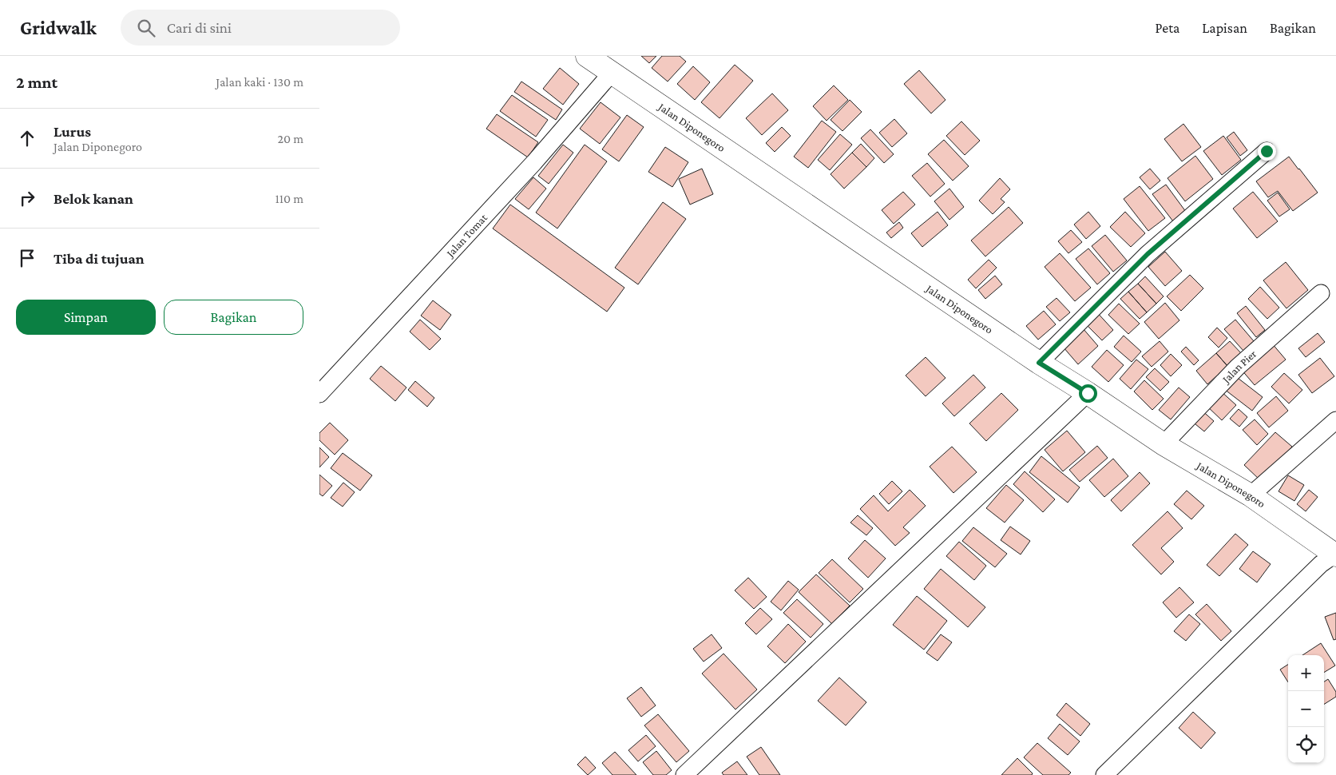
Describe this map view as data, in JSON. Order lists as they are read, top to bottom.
{
  "streets": {
    "main road": ["Jalan Diponegoro"],
    "street": ["Jalan Tomat", "Jalan Pier"]
  },
  "crossings": [
    ["Jalan Diponegoro", "Jalan Tomat"],
    ["Jalan Diponegoro", "Jalan Pier"]
  ],
  "page": {
    "header": "Gridwalk",
    "search": "Cari di sini",
    "nav": ["Peta", "Lapisan", "Bagikan"],
    "heading": ["2 mnt", "Jalan kaki · 130 m"],
    "list": [
      ["Lurus", "Jalan Diponegoro", "20 m"],
      ["Belok kanan", "110 m"],
      "Tiba di tujuan"
    ],
    "buttons": ["Simpan", "Bagikan"],
    "map_buttons": ["+", "−"]
  }
}
